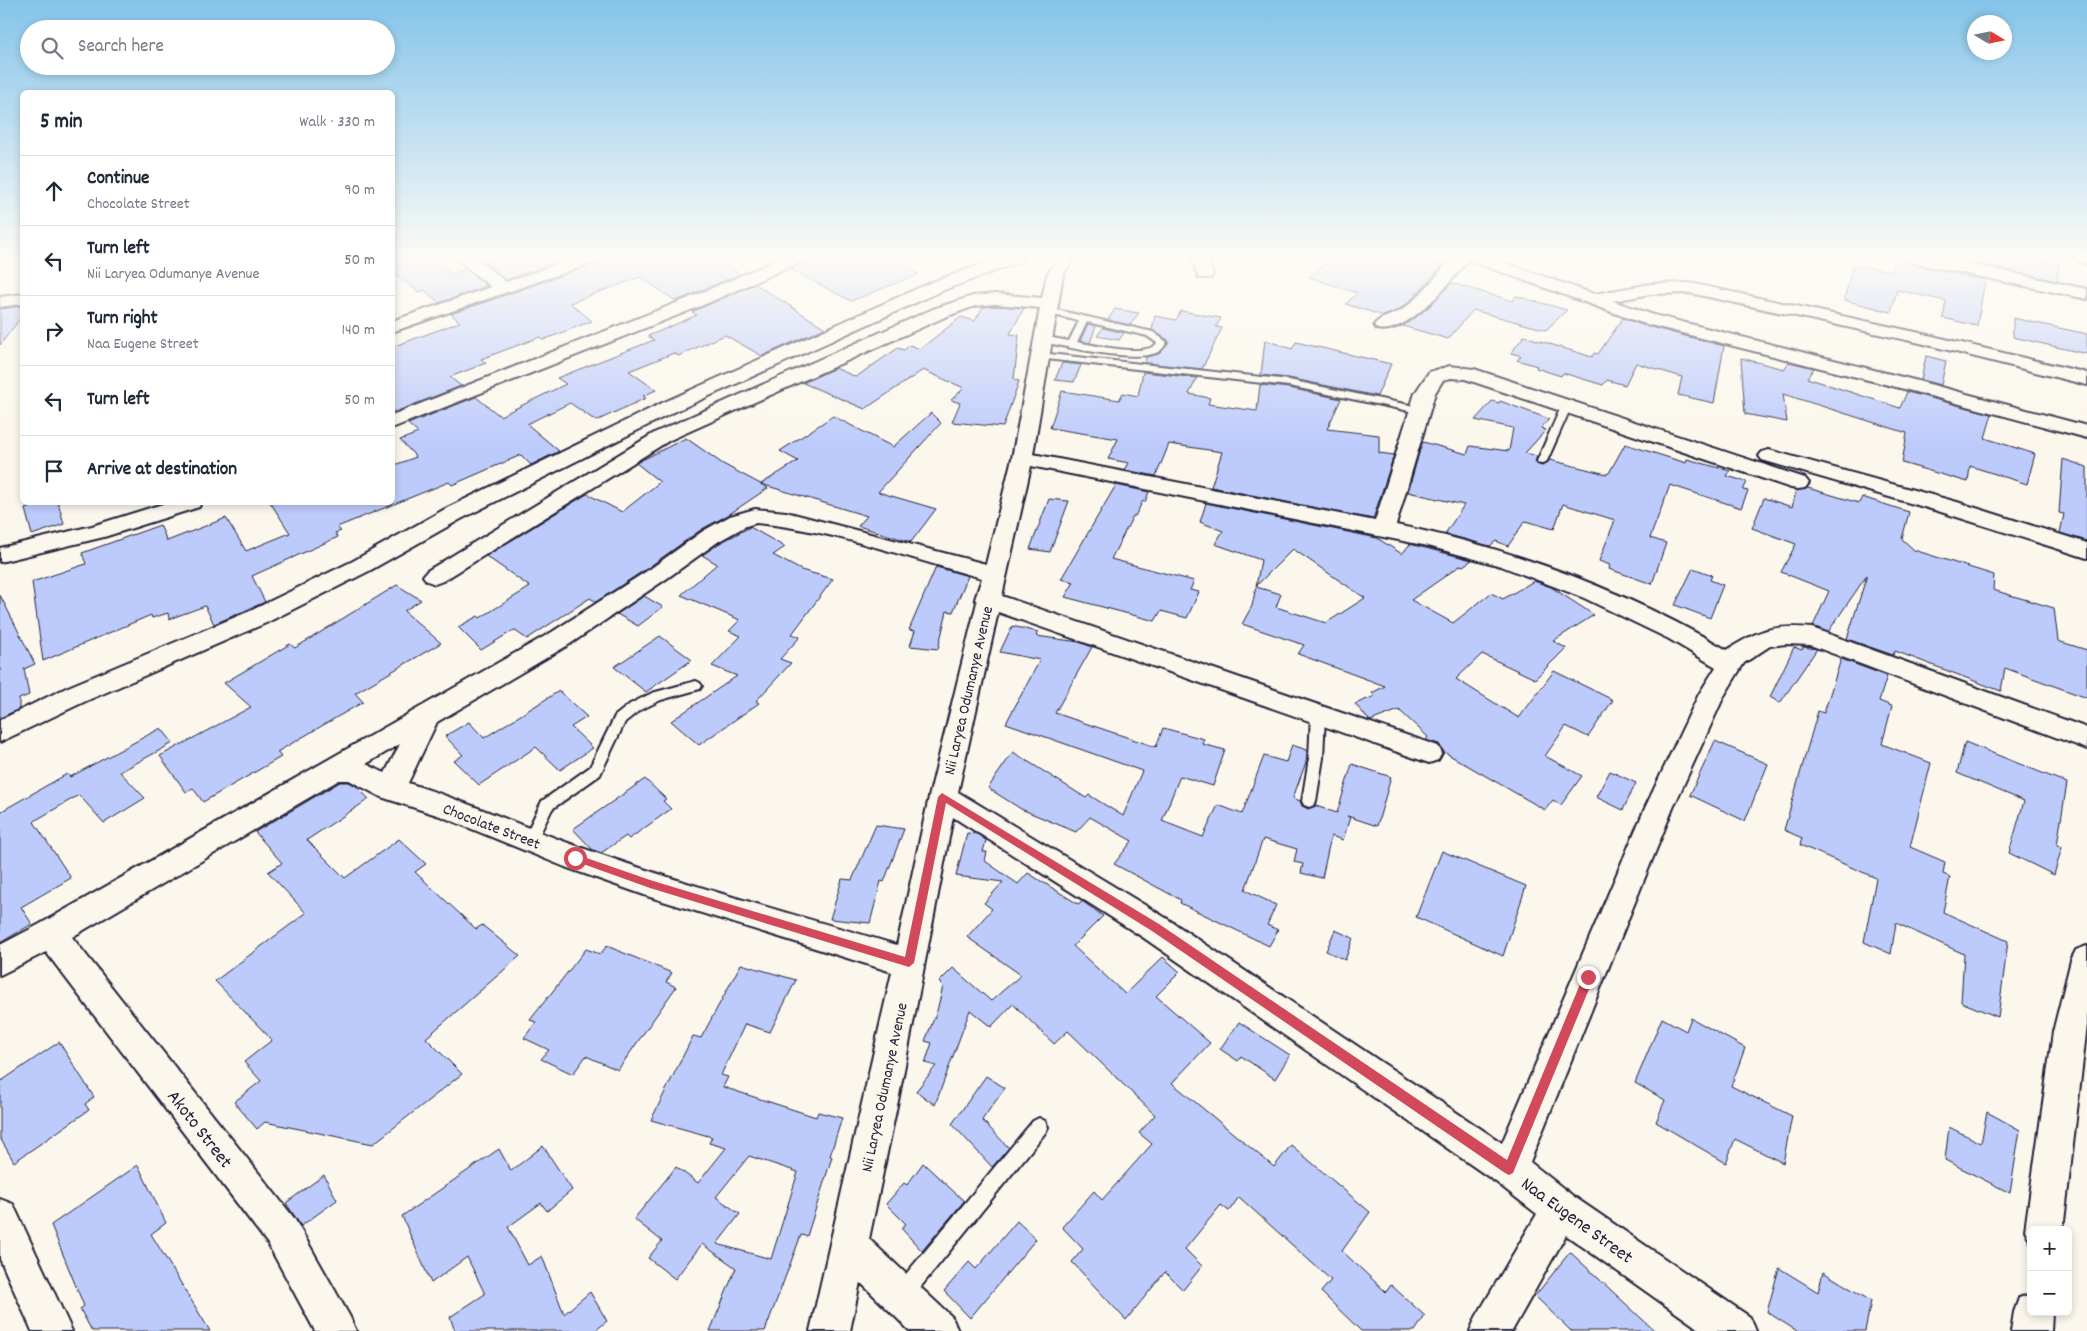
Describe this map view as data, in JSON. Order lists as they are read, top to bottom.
{
  "streets": {
    "street": [
      "Nii Laryea Odumanye Avenue",
      "Chocolate Street",
      "Akoto Street",
      "Naa Eugene Street"
    ]
  },
  "crossings": [
    ["Nii Laryea Odumanye Avenue", "Chocolate Street"],
    ["Nii Laryea Odumanye Avenue", "Naa Eugene Street"]
  ],
  "north": "right",
  "page": {
    "search": "Search here",
    "heading": ["5 min", "Walk · 330 m"],
    "list": [
      ["Continue", "Chocolate Street", "90 m"],
      ["Turn left", "Nii Laryea Odumanye Avenue", "50 m"],
      ["Turn right", "Naa Eugene Street", "140 m"],
      ["Turn left", "50 m"],
      "Arrive at destination"
    ],
    "map_buttons": ["+", "−"]
  }
}
